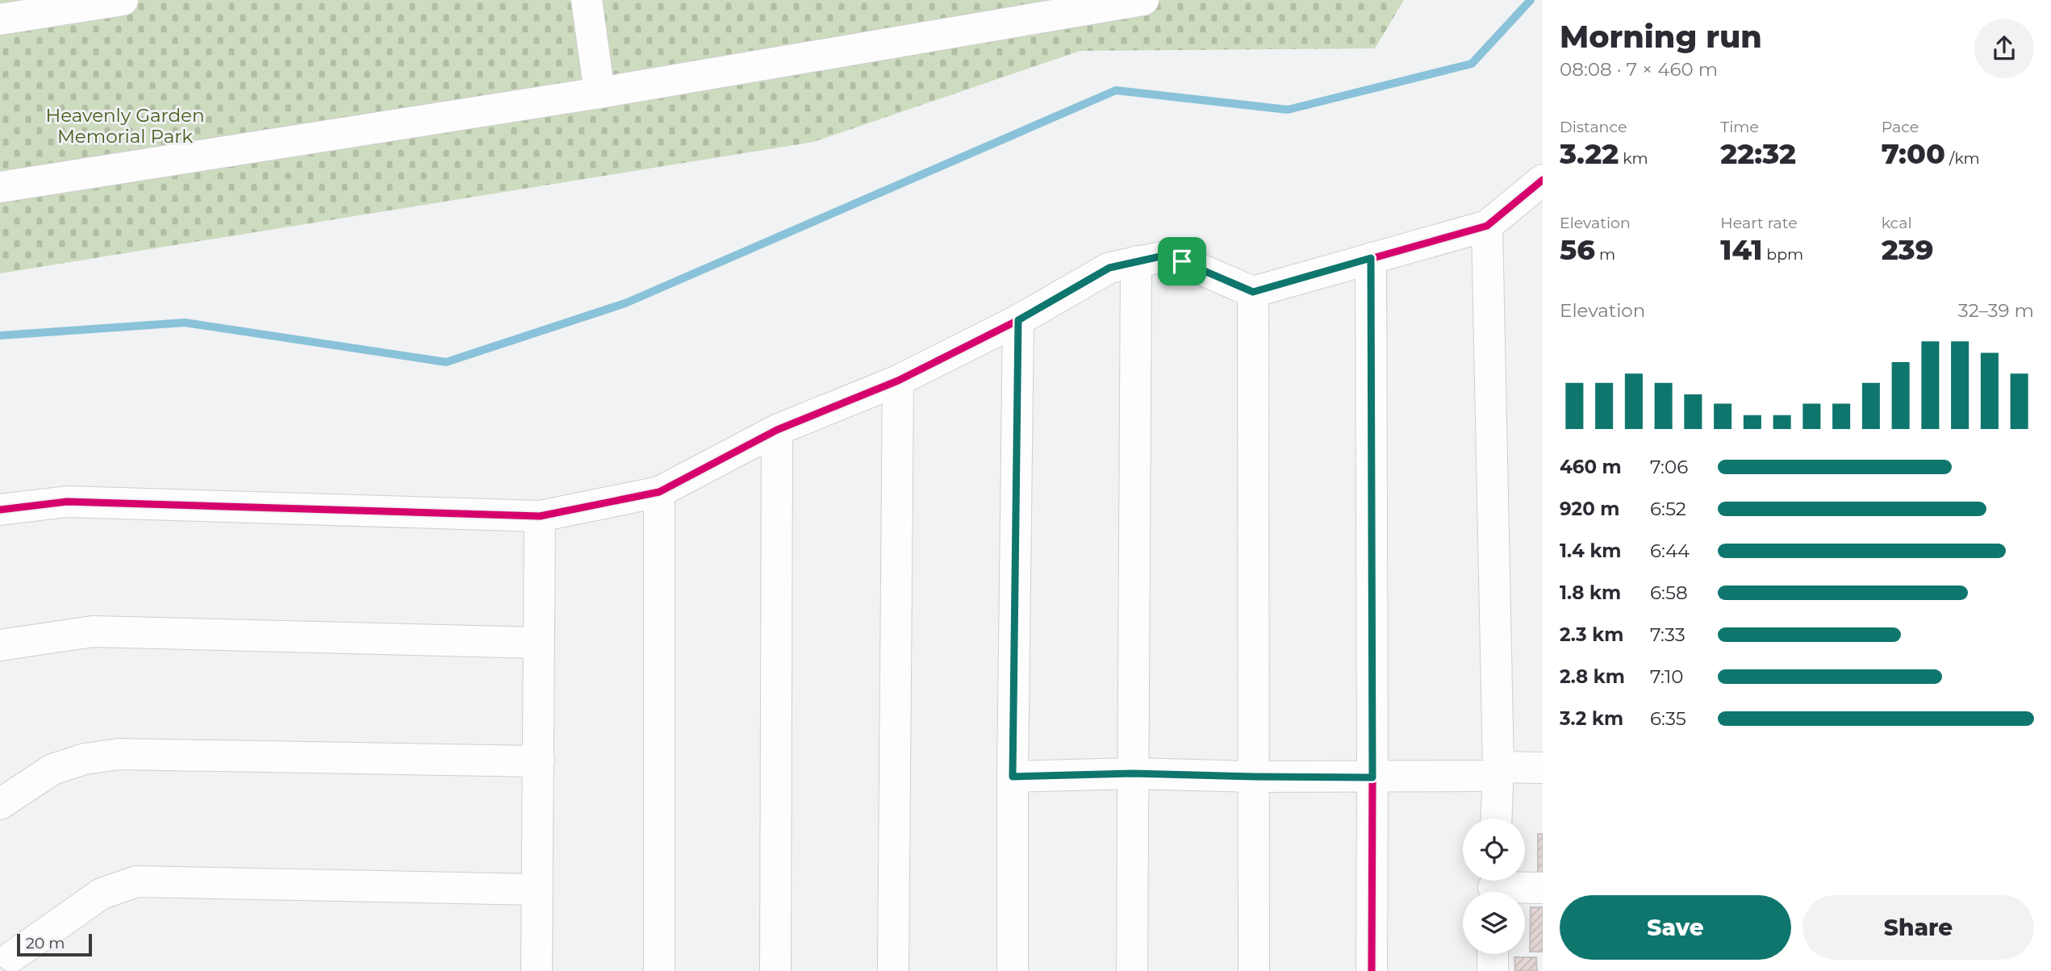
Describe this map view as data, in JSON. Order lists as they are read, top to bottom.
{
  "parks": ["Heavenly Garden Memorial Park"],
  "scale_bar": "20 m",
  "page": {
    "heading": ["Morning run", "08:08 · 7 × 460 m"],
    "stats": [
      ["Distance", "3.22 km"],
      ["Time", "22:32"],
      ["Pace", "7:00 /km"],
      ["Elevation", "56 m"],
      ["Heart rate", "141 bpm"],
      ["kcal", "239"]
    ],
    "chart": ["Elevation", "32–39 m"],
    "list": [
      {
        "name": "460 m",
        "note": "7:06"
      },
      {
        "name": "920 m",
        "note": "6:52"
      },
      {
        "name": "1.4 km",
        "note": "6:44"
      },
      {
        "name": "1.8 km",
        "note": "6:58"
      },
      {
        "name": "2.3 km",
        "note": "7:33"
      },
      {
        "name": "2.8 km",
        "note": "7:10"
      },
      {
        "name": "3.2 km",
        "note": "6:35"
      }
    ],
    "buttons": ["Save", "Share"],
    "scale": "20 m"
  }
}
